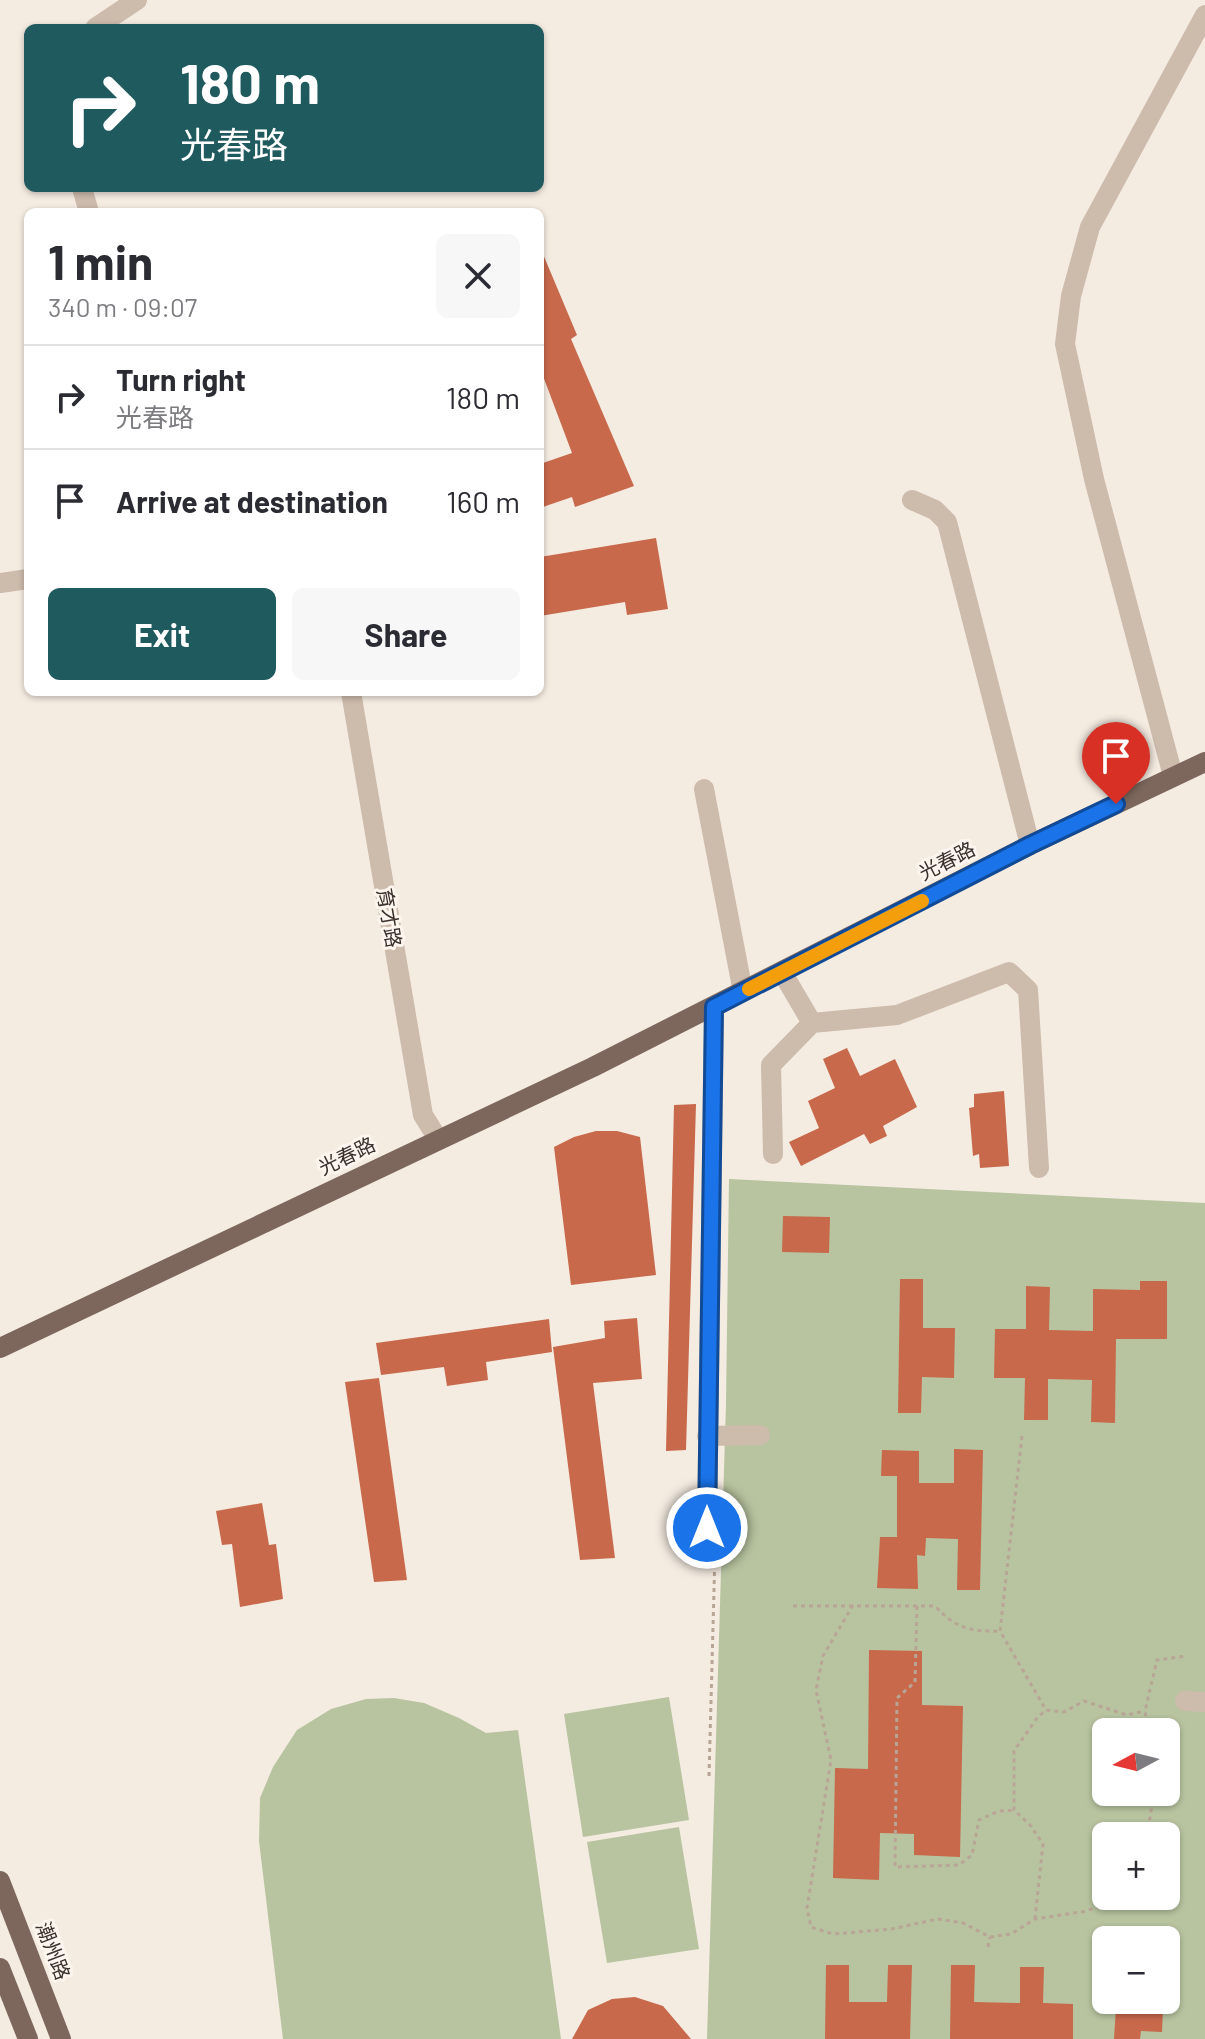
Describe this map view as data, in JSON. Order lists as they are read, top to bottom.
{
  "streets": {
    "main road": ["光春路", "潮州路"],
    "street": ["育才路"]
  },
  "crossings": [
    ["光春路", "育才路"]
  ],
  "north": "left",
  "page": {
    "turn": ["180 m", "光春路"],
    "heading": ["1 min", "340 m · 09:07"],
    "list": [
      {
        "name": "Turn right",
        "note": "光春路",
        "value": "180 m"
      },
      {
        "name": "Arrive at destination",
        "value": "160 m"
      }
    ],
    "buttons": ["Exit", "Share"],
    "map_buttons": ["+", "−"]
  }
}
